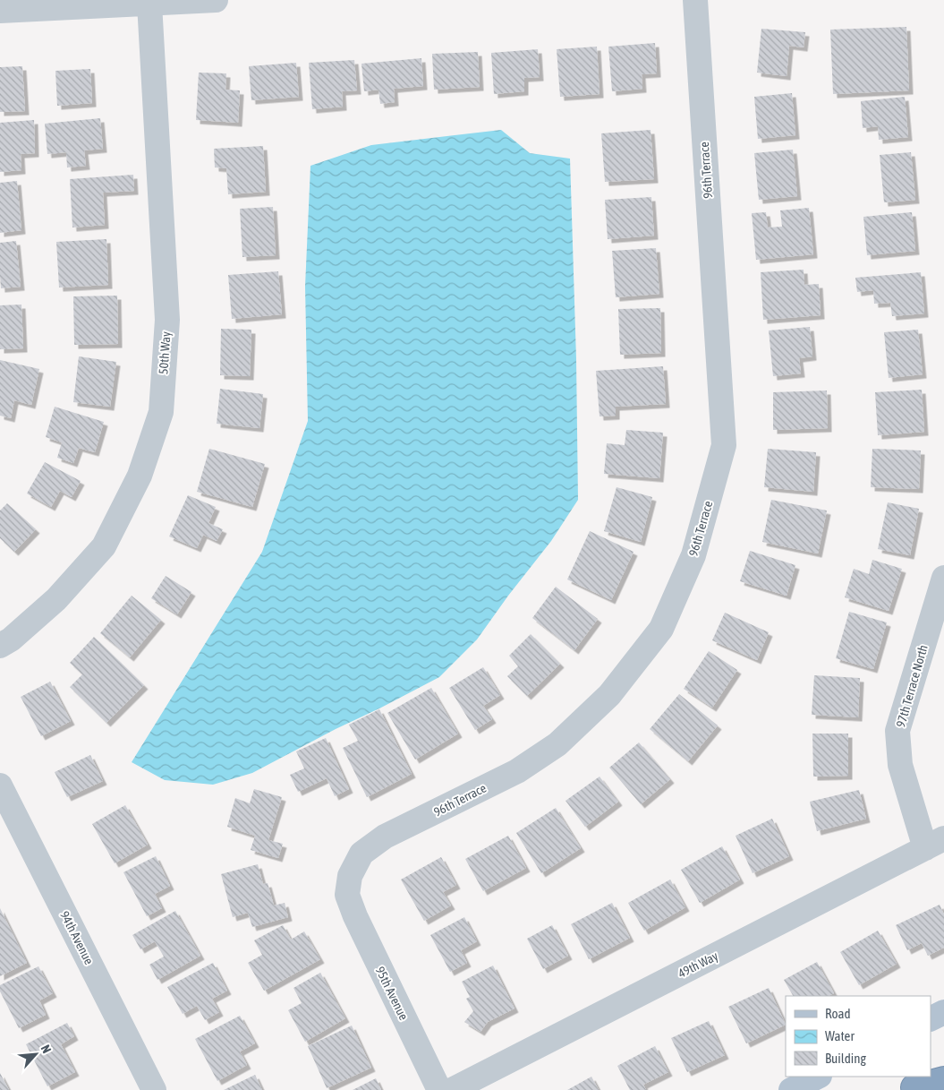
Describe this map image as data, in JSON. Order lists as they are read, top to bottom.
{
  "streets": {
    "street": [
      "96th Terrace",
      "50th Way",
      "97th Terrace North",
      "94th Avenue",
      "49th Way",
      "95th Avenue"
    ]
  },
  "crossings": [
    ["96th Terrace", "95th Avenue"],
    ["97th Terrace North", "49th Way"]
  ],
  "legend": ["Road", "Water", "Building"],
  "north": "top right"
}
